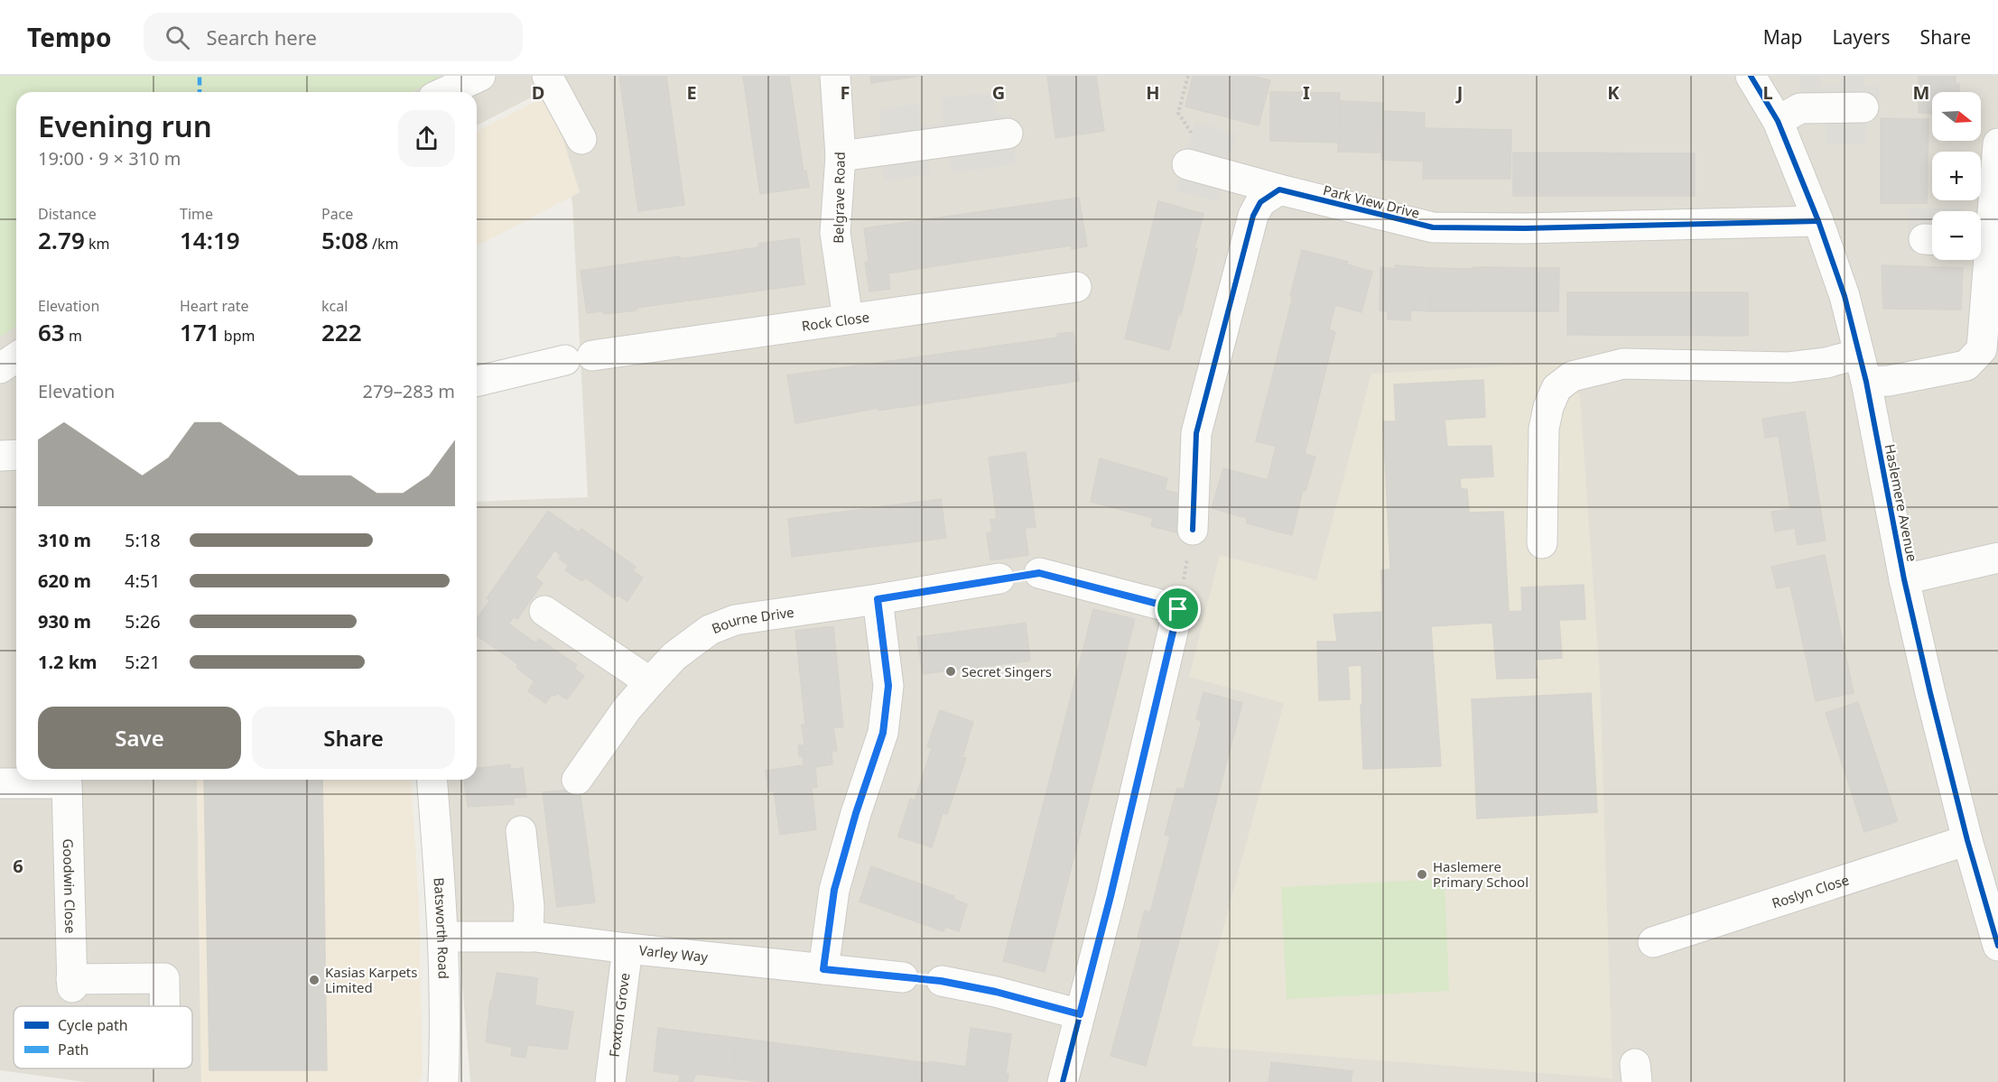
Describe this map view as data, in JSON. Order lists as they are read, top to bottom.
{
  "streets": {
    "street": [
      "Belgrave Road",
      "Park View Drive",
      "Rock Close",
      "Haslemere Avenue",
      "Bourne Drive",
      "Goodwin Close",
      "Roslyn Close",
      "Batsworth Road",
      "Varley Way",
      "Foxton Grove"
    ]
  },
  "crossings": [
    ["Belgrave Road", "Rock Close"],
    ["Park View Drive", "Haslemere Avenue"],
    ["Haslemere Avenue", "Roslyn Close"],
    ["Batsworth Road", "Varley Way"],
    ["Varley Way", "Foxton Grove"]
  ],
  "places": ["Secret Singers", "Haslemere Primary School", "Kasias Karpets Limited"],
  "legend": ["Cycle path", "Path"],
  "north": "right",
  "page": {
    "header": "Tempo",
    "search": "Search here",
    "nav": ["Map", "Layers", "Share"],
    "map_buttons": ["+", "−"],
    "heading": ["Evening run", "19:00 · 9 × 310 m"],
    "stats": [
      ["Distance", "2.79 km"],
      ["Time", "14:19"],
      ["Pace", "5:08 /km"],
      ["Elevation", "63 m"],
      ["Heart rate", "171 bpm"],
      ["kcal", "222"]
    ],
    "chart": ["Elevation", "279–283 m"],
    "list": [
      {
        "name": "310 m",
        "note": "5:18"
      },
      {
        "name": "620 m",
        "note": "4:51"
      },
      {
        "name": "930 m",
        "note": "5:26"
      },
      {
        "name": "1.2 km",
        "note": "5:21"
      }
    ],
    "buttons": ["Save", "Share"]
  },
  "grid": {
    "columns": [
      "D",
      "E",
      "F",
      "G",
      "H",
      "I",
      "J",
      "K",
      "L",
      "M"
    ],
    "rows": ["6"]
  }
}
